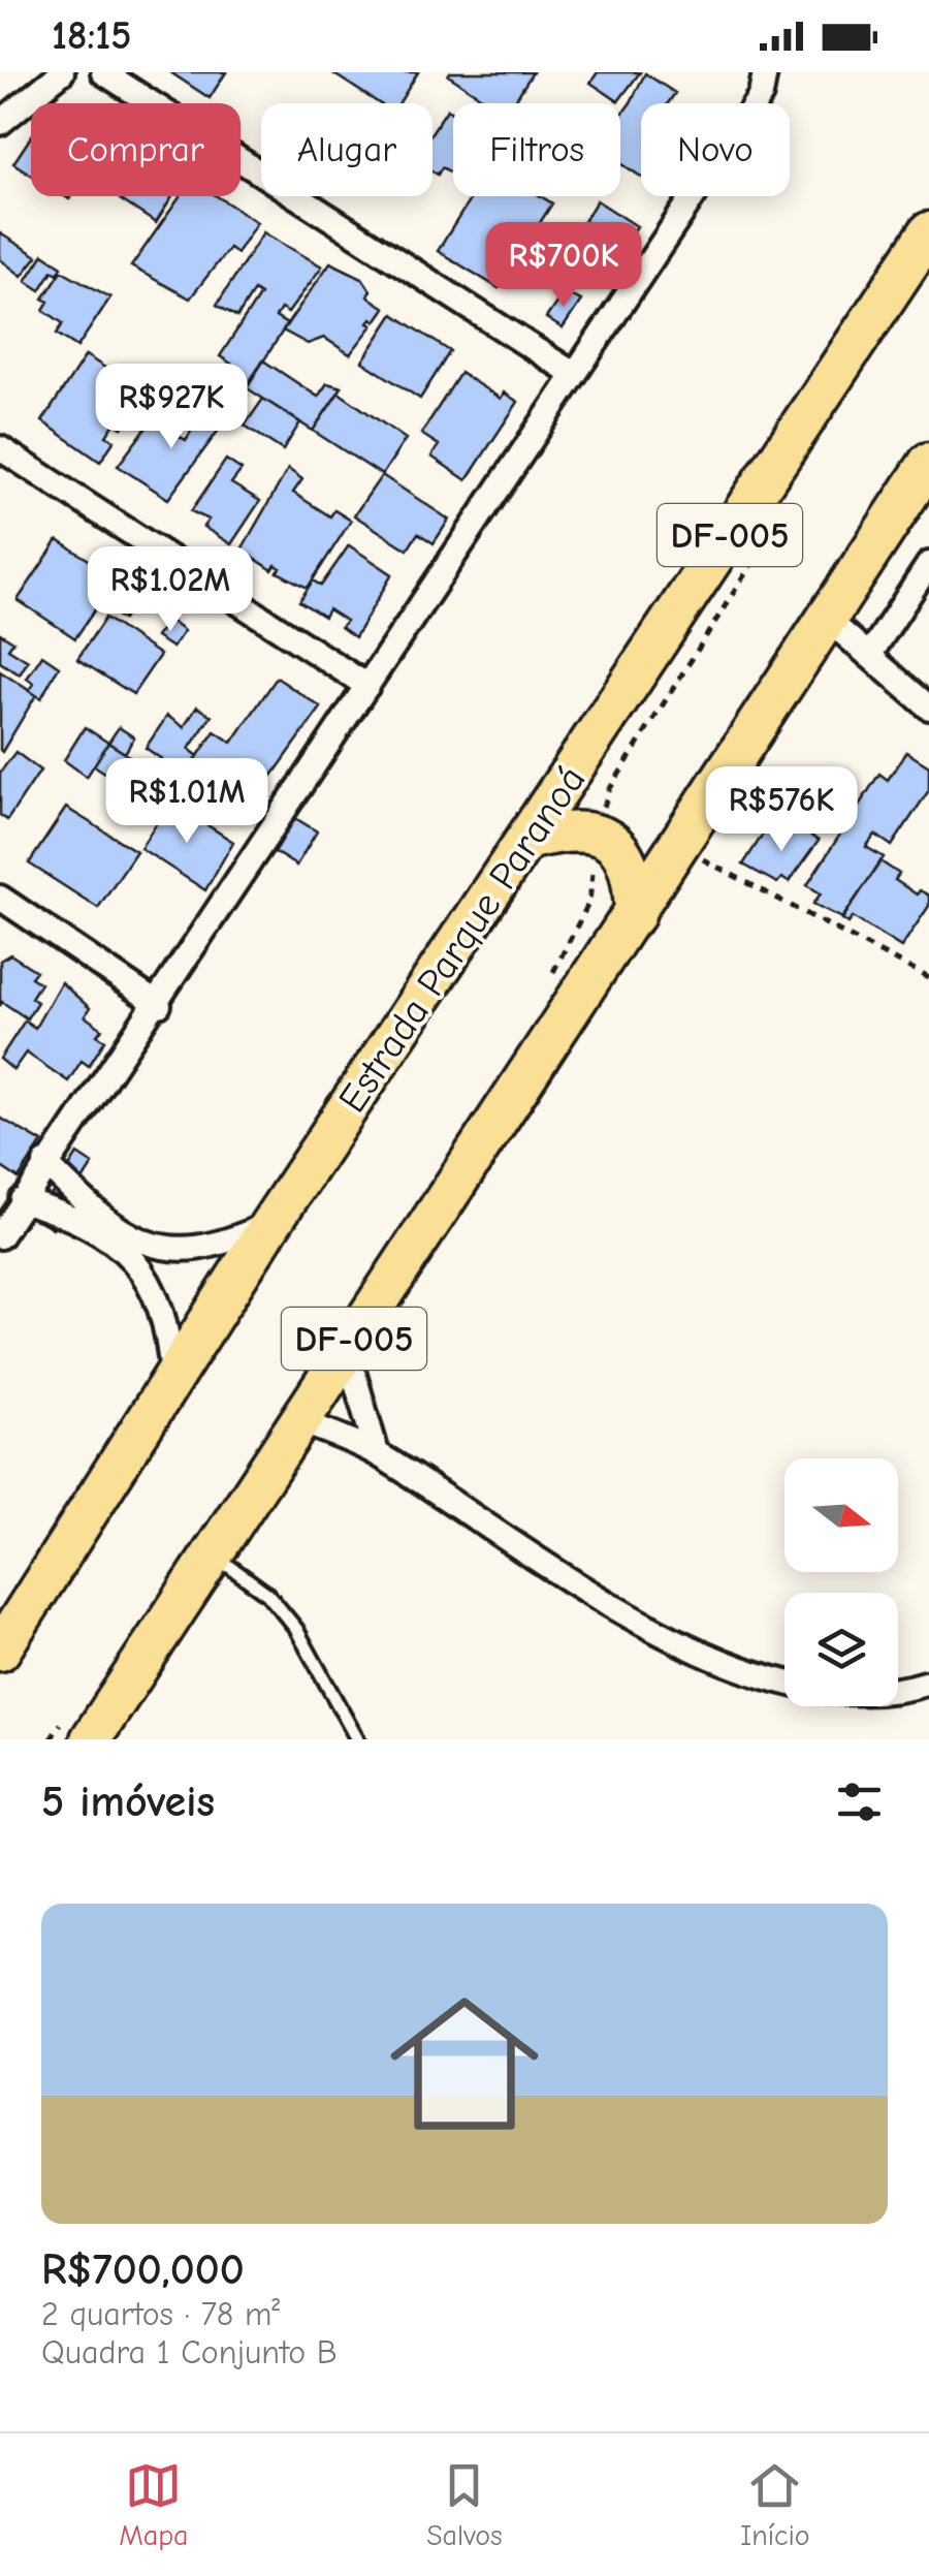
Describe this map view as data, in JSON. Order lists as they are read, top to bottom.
{
  "streets": {
    "main road": ["DF-005", "Estrada Parque Paranoá"]
  },
  "north": "right",
  "page": {
    "status": "18:15",
    "chip": [
      "Comprar",
      "Alugar",
      "Filtros",
      "Novo"
    ],
    "price": [
      "R$700K",
      "R$927K",
      "R$1.02M",
      "R$1.01M",
      "R$576K"
    ],
    "heading": "5 imóveis",
    "list": [
      {
        "name": "R$700,000",
        "note": "2 quartos · 78 m² · Quadra 1 Conjunto B"
      }
    ],
    "tabs": ["Mapa", "Salvos", "Início"]
  }
}
